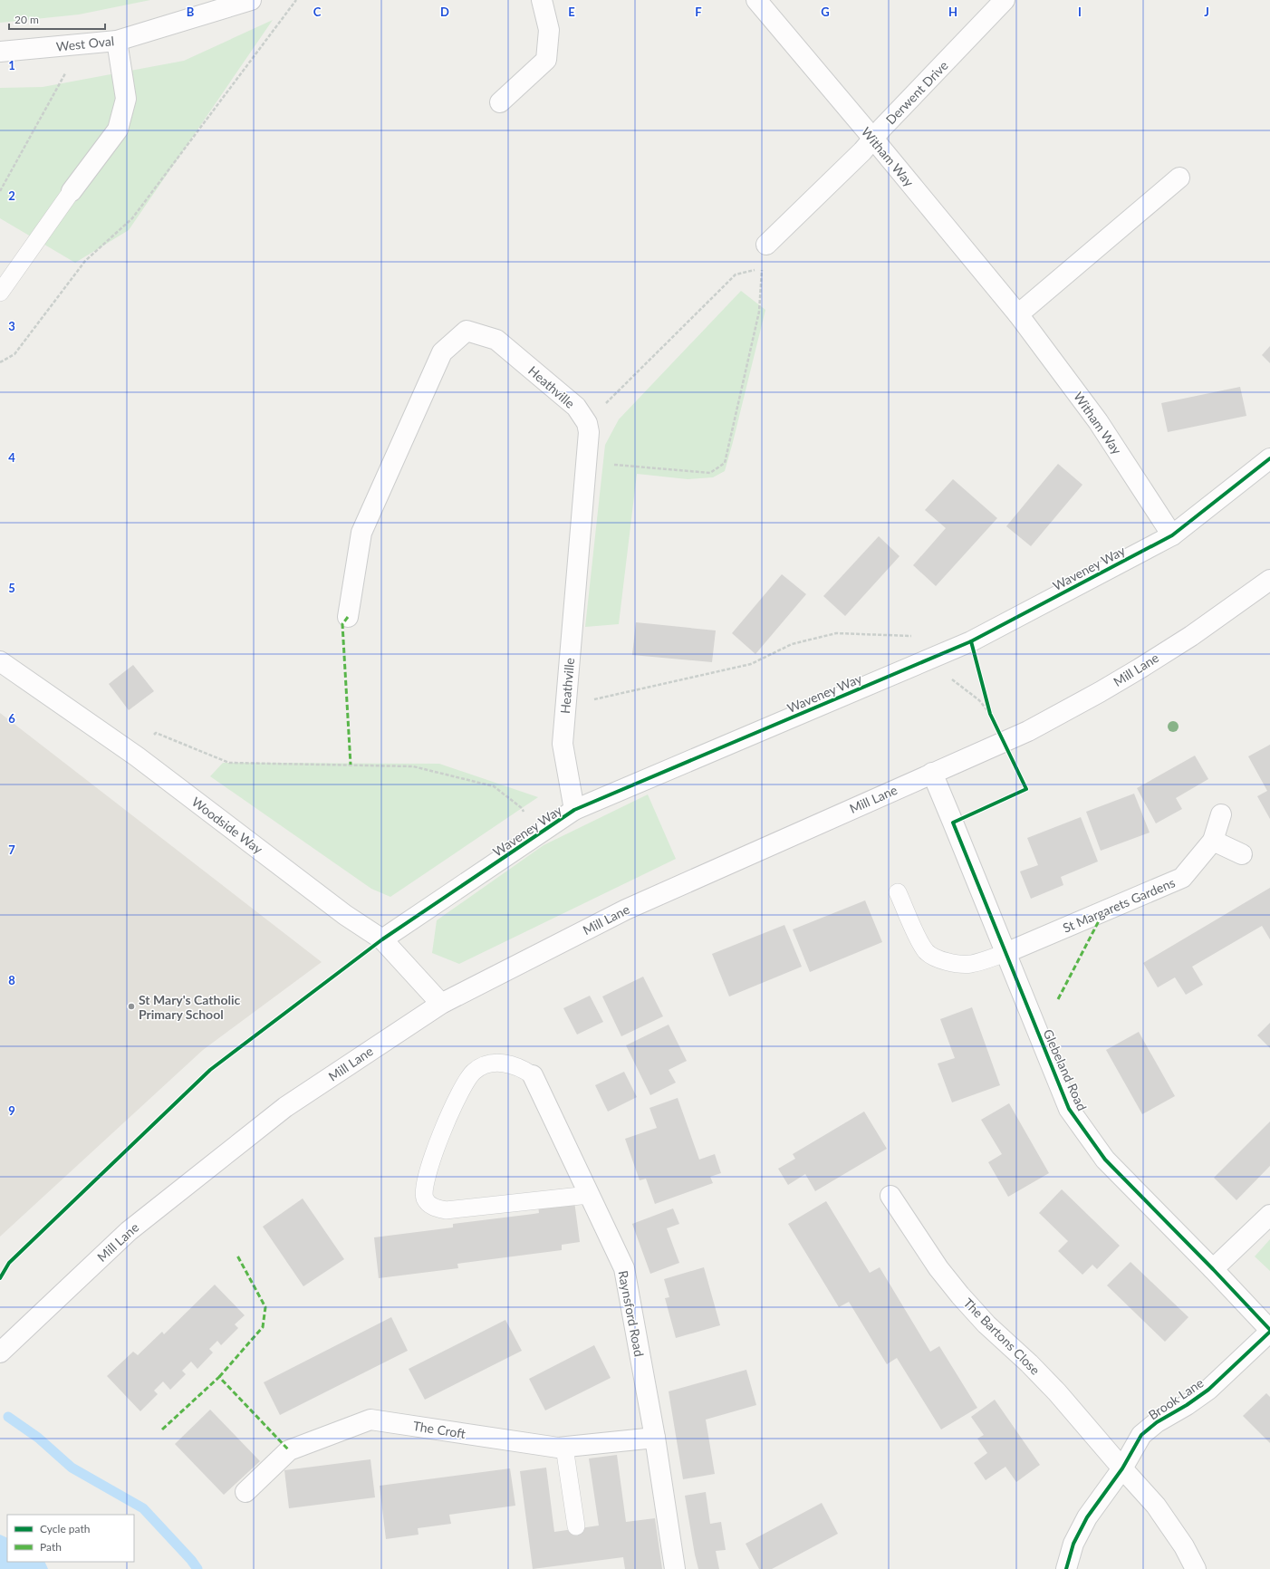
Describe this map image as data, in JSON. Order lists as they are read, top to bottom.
{
  "streets": {
    "street": [
      "West Oval",
      "Derwent Drive",
      "Witham Way",
      "Heathville",
      "Waveney Way",
      "Mill Lane",
      "Woodside Way",
      "St Margarets Gardens",
      "Glebeland Road",
      "Raynsford Road",
      "The Bartons Close",
      "Brook Lane",
      "The Croft"
    ]
  },
  "crossings": [
    ["Derwent Drive", "Witham Way"],
    ["Witham Way", "Waveney Way"],
    ["Heathville", "Waveney Way"],
    ["Waveney Way", "Woodside Way"],
    ["Mill Lane", "Woodside Way"],
    ["Mill Lane", "Glebeland Road"],
    ["St Margarets Gardens", "Glebeland Road"],
    ["Glebeland Road", "Brook Lane"],
    ["Raynsford Road", "The Croft"],
    ["The Bartons Close", "Brook Lane"]
  ],
  "places": ["St Mary's Catholic Primary School"],
  "legend": ["Cycle path", "Path"],
  "scale_bar": "20 m",
  "grid": {
    "columns": [
      "B",
      "C",
      "D",
      "E",
      "F",
      "G",
      "H",
      "I",
      "J"
    ],
    "rows": [
      "1",
      "2",
      "3",
      "4",
      "5",
      "6",
      "7",
      "8",
      "9"
    ]
  }
}
